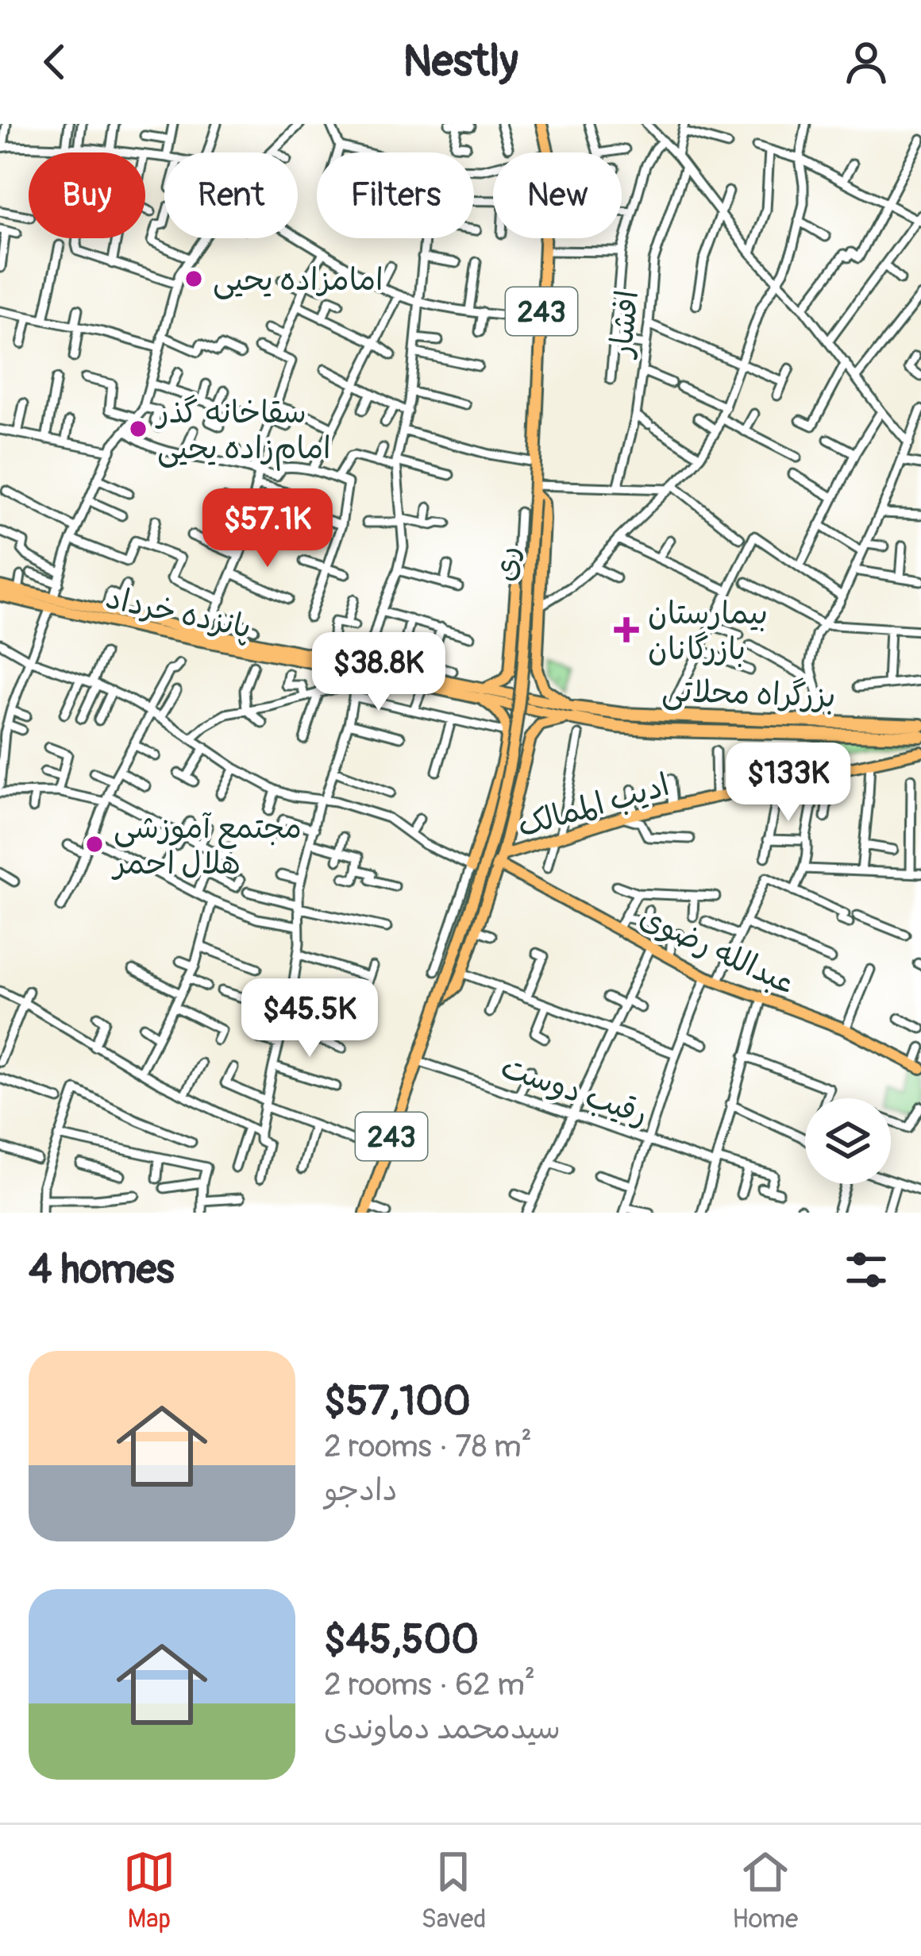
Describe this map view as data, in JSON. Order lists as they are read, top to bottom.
{
  "streets": {
    "highway": ["بزرگراه محلاتی"],
    "main road": [
      "243",
      "ری",
      "پانزده خرداد",
      "ادیب الممالک",
      "عبدالله رضوی"
    ],
    "street": ["افشار", "رقیب دوست"]
  },
  "crossings": [
    ["ری", "رقیب دوست"],
    ["پانزده خرداد", "بزرگراه محلاتی"],
    ["ادیب الممالک", "عبدالله رضوی"]
  ],
  "places": {
    "other": ["امامزاده یحیی", "سقاخانه گذر امام‌زاده یحیی", "مجتمع آموزشی هلال احمر"],
    "health": ["بیمارستان بازرگانان"]
  },
  "page": {
    "header": "Nestly",
    "chip": [
      "Buy",
      "Rent",
      "Filters",
      "New"
    ],
    "price": [
      "$57.1K",
      "$38.8K",
      "$133K",
      "$45.5K"
    ],
    "heading": "4 homes",
    "list": [
      {
        "name": "$57,100",
        "note": "2 rooms · 78 m² · دادجو"
      },
      {
        "name": "$45,500",
        "note": "2 rooms · 62 m² · سیدمحمد دماوندی"
      }
    ],
    "tabs": ["Map", "Saved", "Home"]
  }
}
